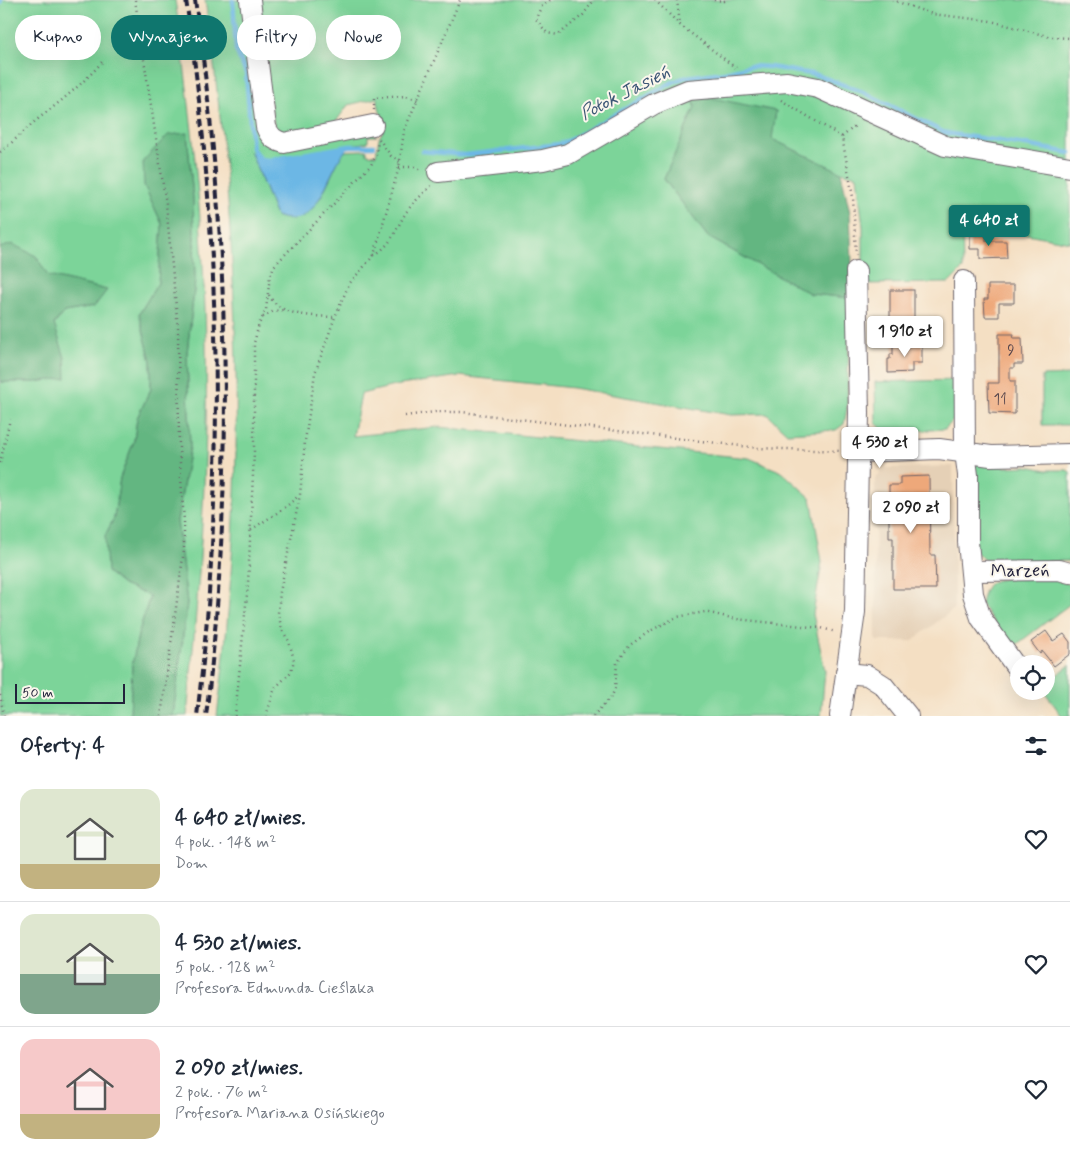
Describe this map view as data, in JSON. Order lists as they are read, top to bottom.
{
  "streets": {
    "street": ["Marzeń"]
  },
  "water": ["Potok Jasień"],
  "house_numbers": ["9", "11"],
  "scale_bar": "50 m",
  "page": {
    "chip": [
      "Kupno",
      "Wynajem",
      "Filtry",
      "Nowe"
    ],
    "price": [
      "4 640 zł",
      "1 910 zł",
      "4 530 zł",
      "2 090 zł"
    ],
    "scale": "50 m",
    "heading": "Oferty: 4",
    "list": [
      {
        "name": "4 640 zł/mies.",
        "note": "4 pok. · 148 m² · Dom"
      },
      {
        "name": "4 530 zł/mies.",
        "note": "5 pok. · 128 m² · Profesora Edmunda Cieślaka"
      },
      {
        "name": "2 090 zł/mies.",
        "note": "2 pok. · 76 m² · Profesora Mariana Osińskiego"
      }
    ]
  }
}
